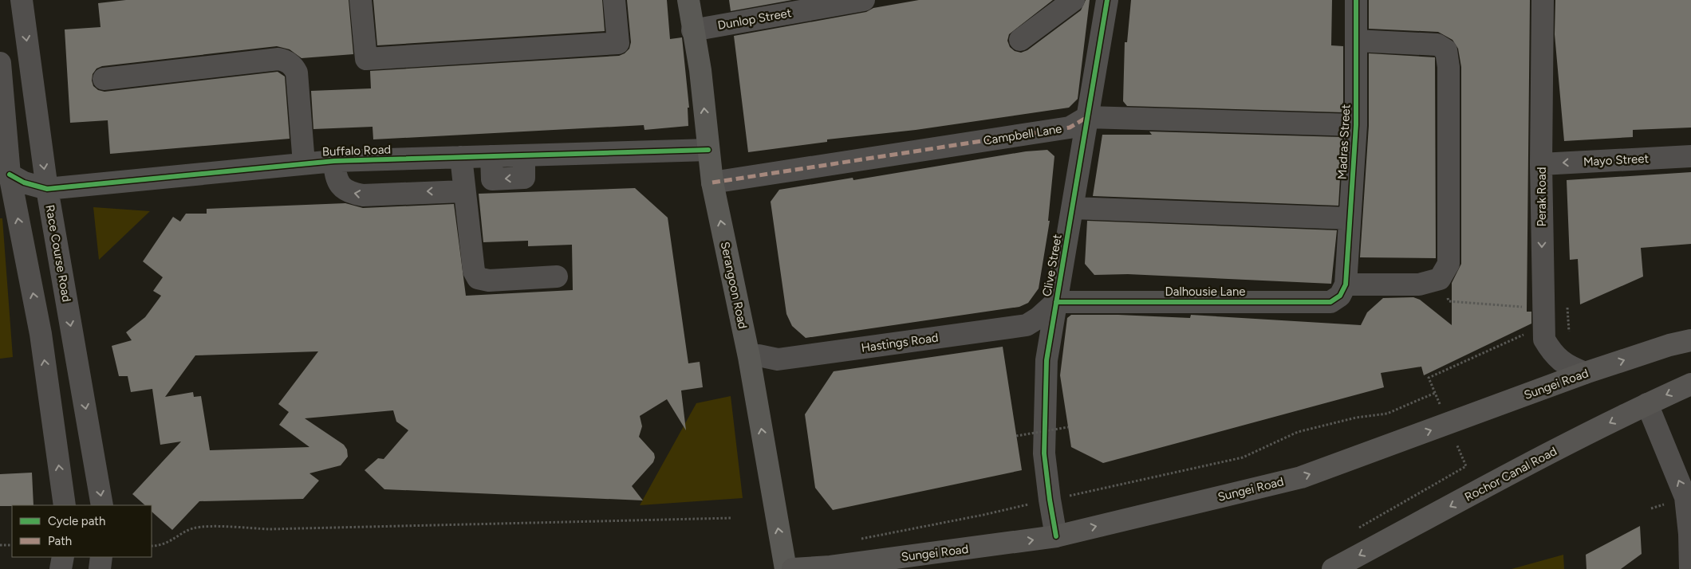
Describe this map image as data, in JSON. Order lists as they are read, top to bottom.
{
  "streets": {
    "highway": ["Sungei Road", "Rochor Canal Road"],
    "main road": ["Serangoon Road"],
    "street": [
      "Dunlop Street",
      "Campbell Lane",
      "Madras Street",
      "Buffalo Road",
      "Mayo Street",
      "Perak Road",
      "Race Course Road",
      "Clive Street",
      "Dalhousie Lane",
      "Hastings Road"
    ]
  },
  "crossings": [
    ["Dunlop Street", "Serangoon Road"],
    ["Campbell Lane", "Clive Street"],
    ["Campbell Lane", "Serangoon Road"],
    ["Madras Street", "Dalhousie Lane"],
    ["Buffalo Road", "Race Course Road"],
    ["Buffalo Road", "Serangoon Road"],
    ["Mayo Street", "Perak Road"],
    ["Perak Road", "Sungei Road"],
    ["Clive Street", "Dalhousie Lane"],
    ["Clive Street", "Hastings Road"],
    ["Clive Street", "Sungei Road"],
    ["Serangoon Road", "Hastings Road"],
    ["Dalhousie Lane", "Hastings Road"]
  ],
  "one_way": [
    "Buffalo Road",
    "Mayo Street",
    "Perak Road",
    "Serangoon Road",
    "Sungei Road",
    "Rochor Canal Road"
  ],
  "legend": ["Cycle path", "Path"]
}
